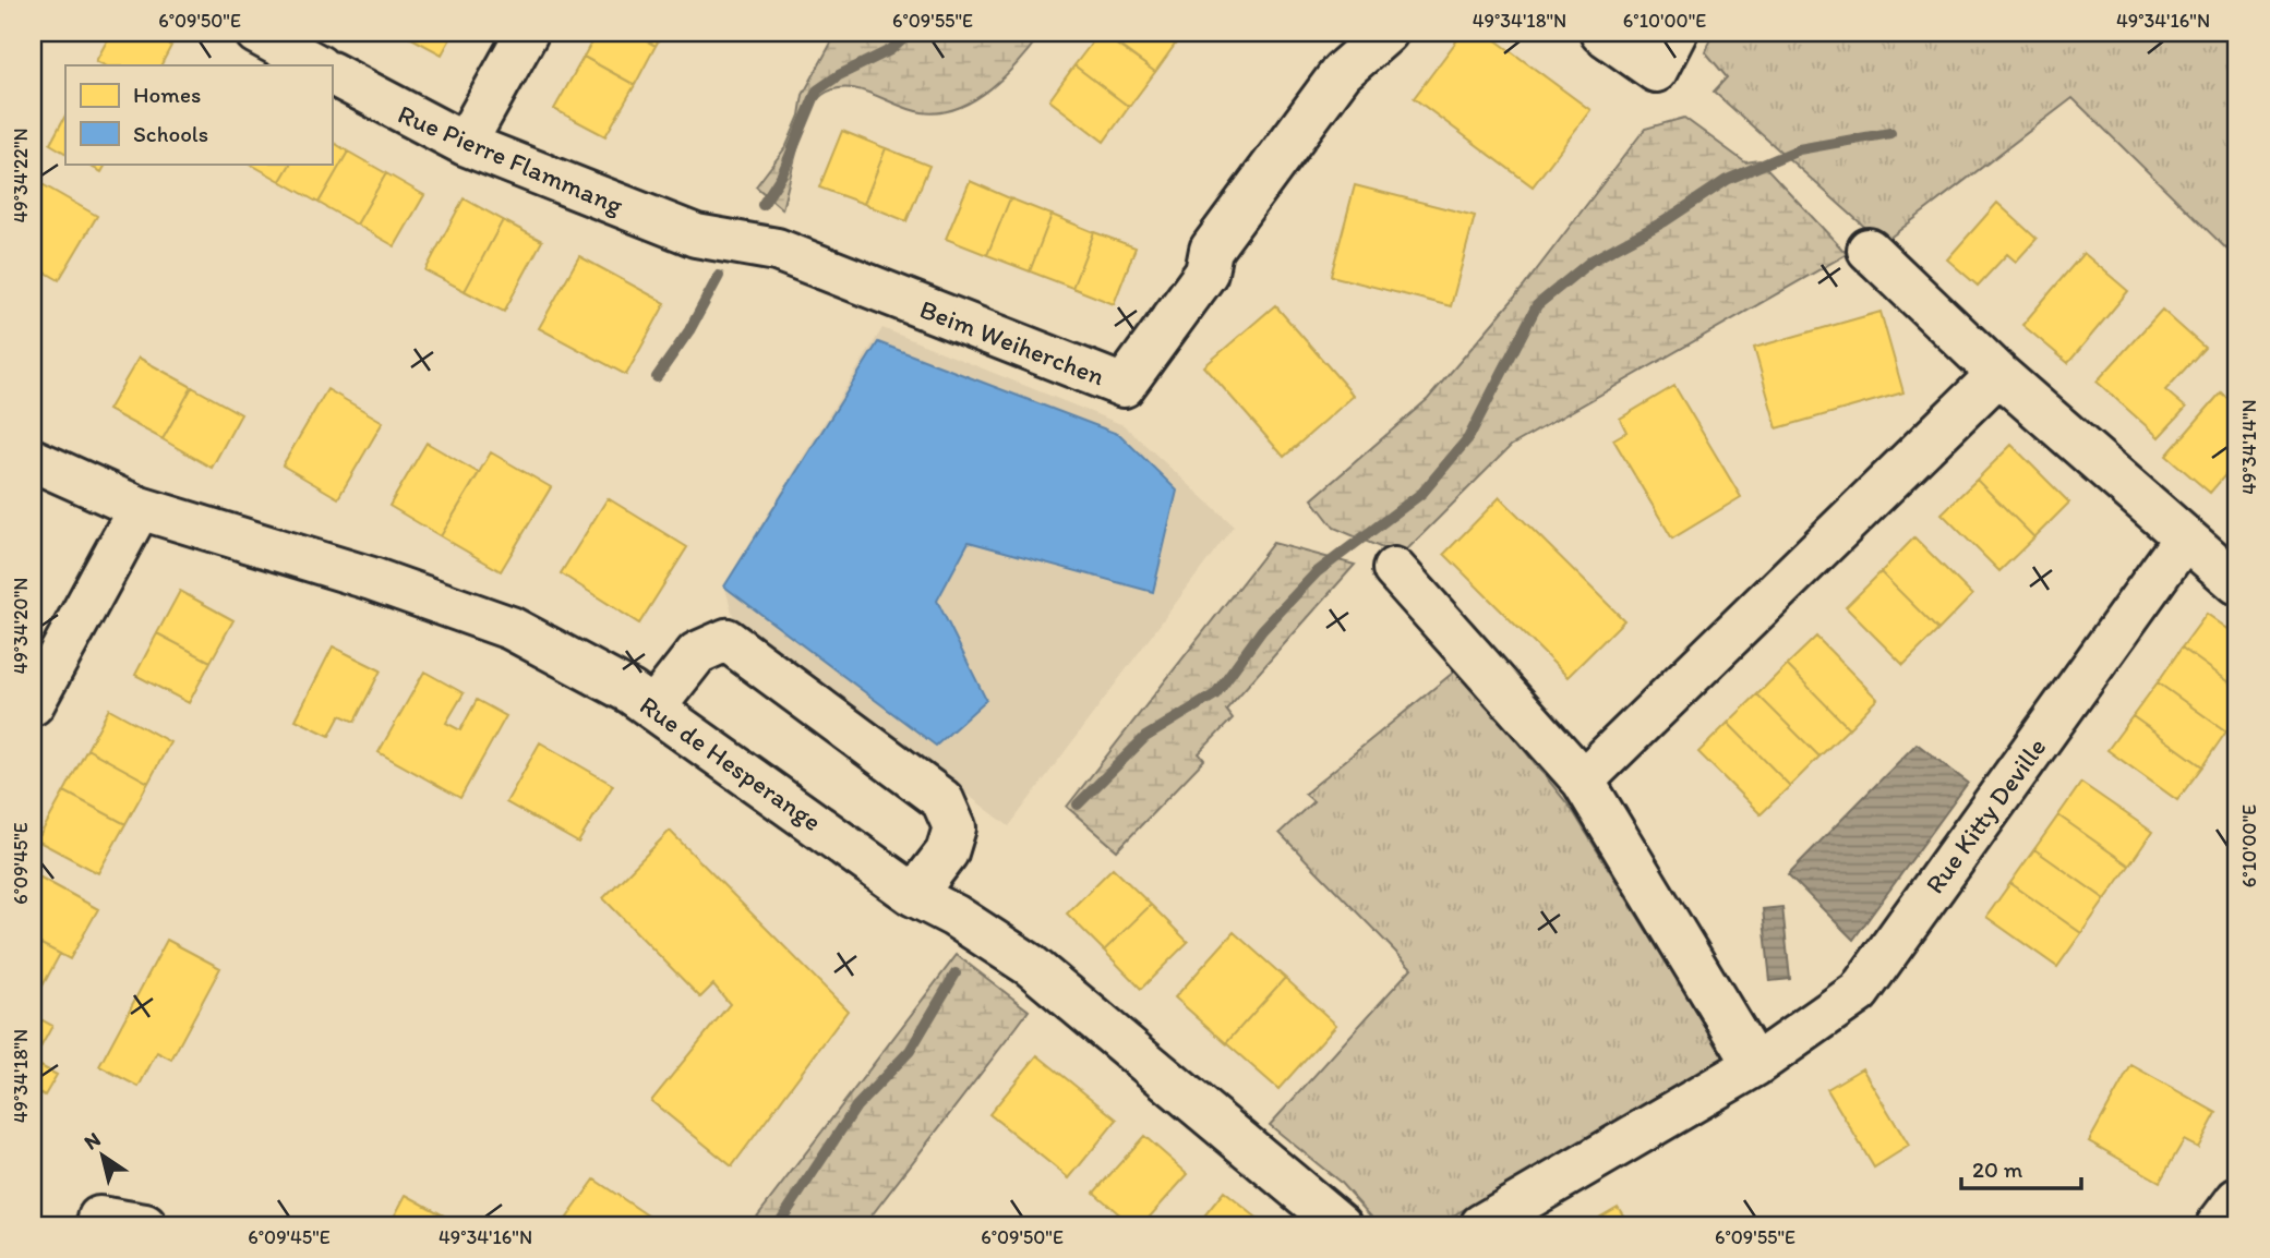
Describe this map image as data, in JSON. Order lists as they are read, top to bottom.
{
  "streets": {
    "street": [
      "Rue Pierre Flammang",
      "Beim Weiherchen",
      "Rue de Hesperange",
      "Rue Kitty Deville"
    ]
  },
  "crossings": [
    ["Rue Pierre Flammang", "Beim Weiherchen"]
  ],
  "legend": ["Homes", "Schools"],
  "scale_bar": "20 m",
  "north": "top left",
  "coordinates": [
    "6°09'50\"E",
    "6°09'55\"E",
    "49°34'18\"N",
    "6°10'00\"E",
    "49°34'16\"N",
    "49°34'22\"N",
    "49°34'14\"N",
    "49°34'20\"N",
    "6°09'45\"E"
  ]
}
